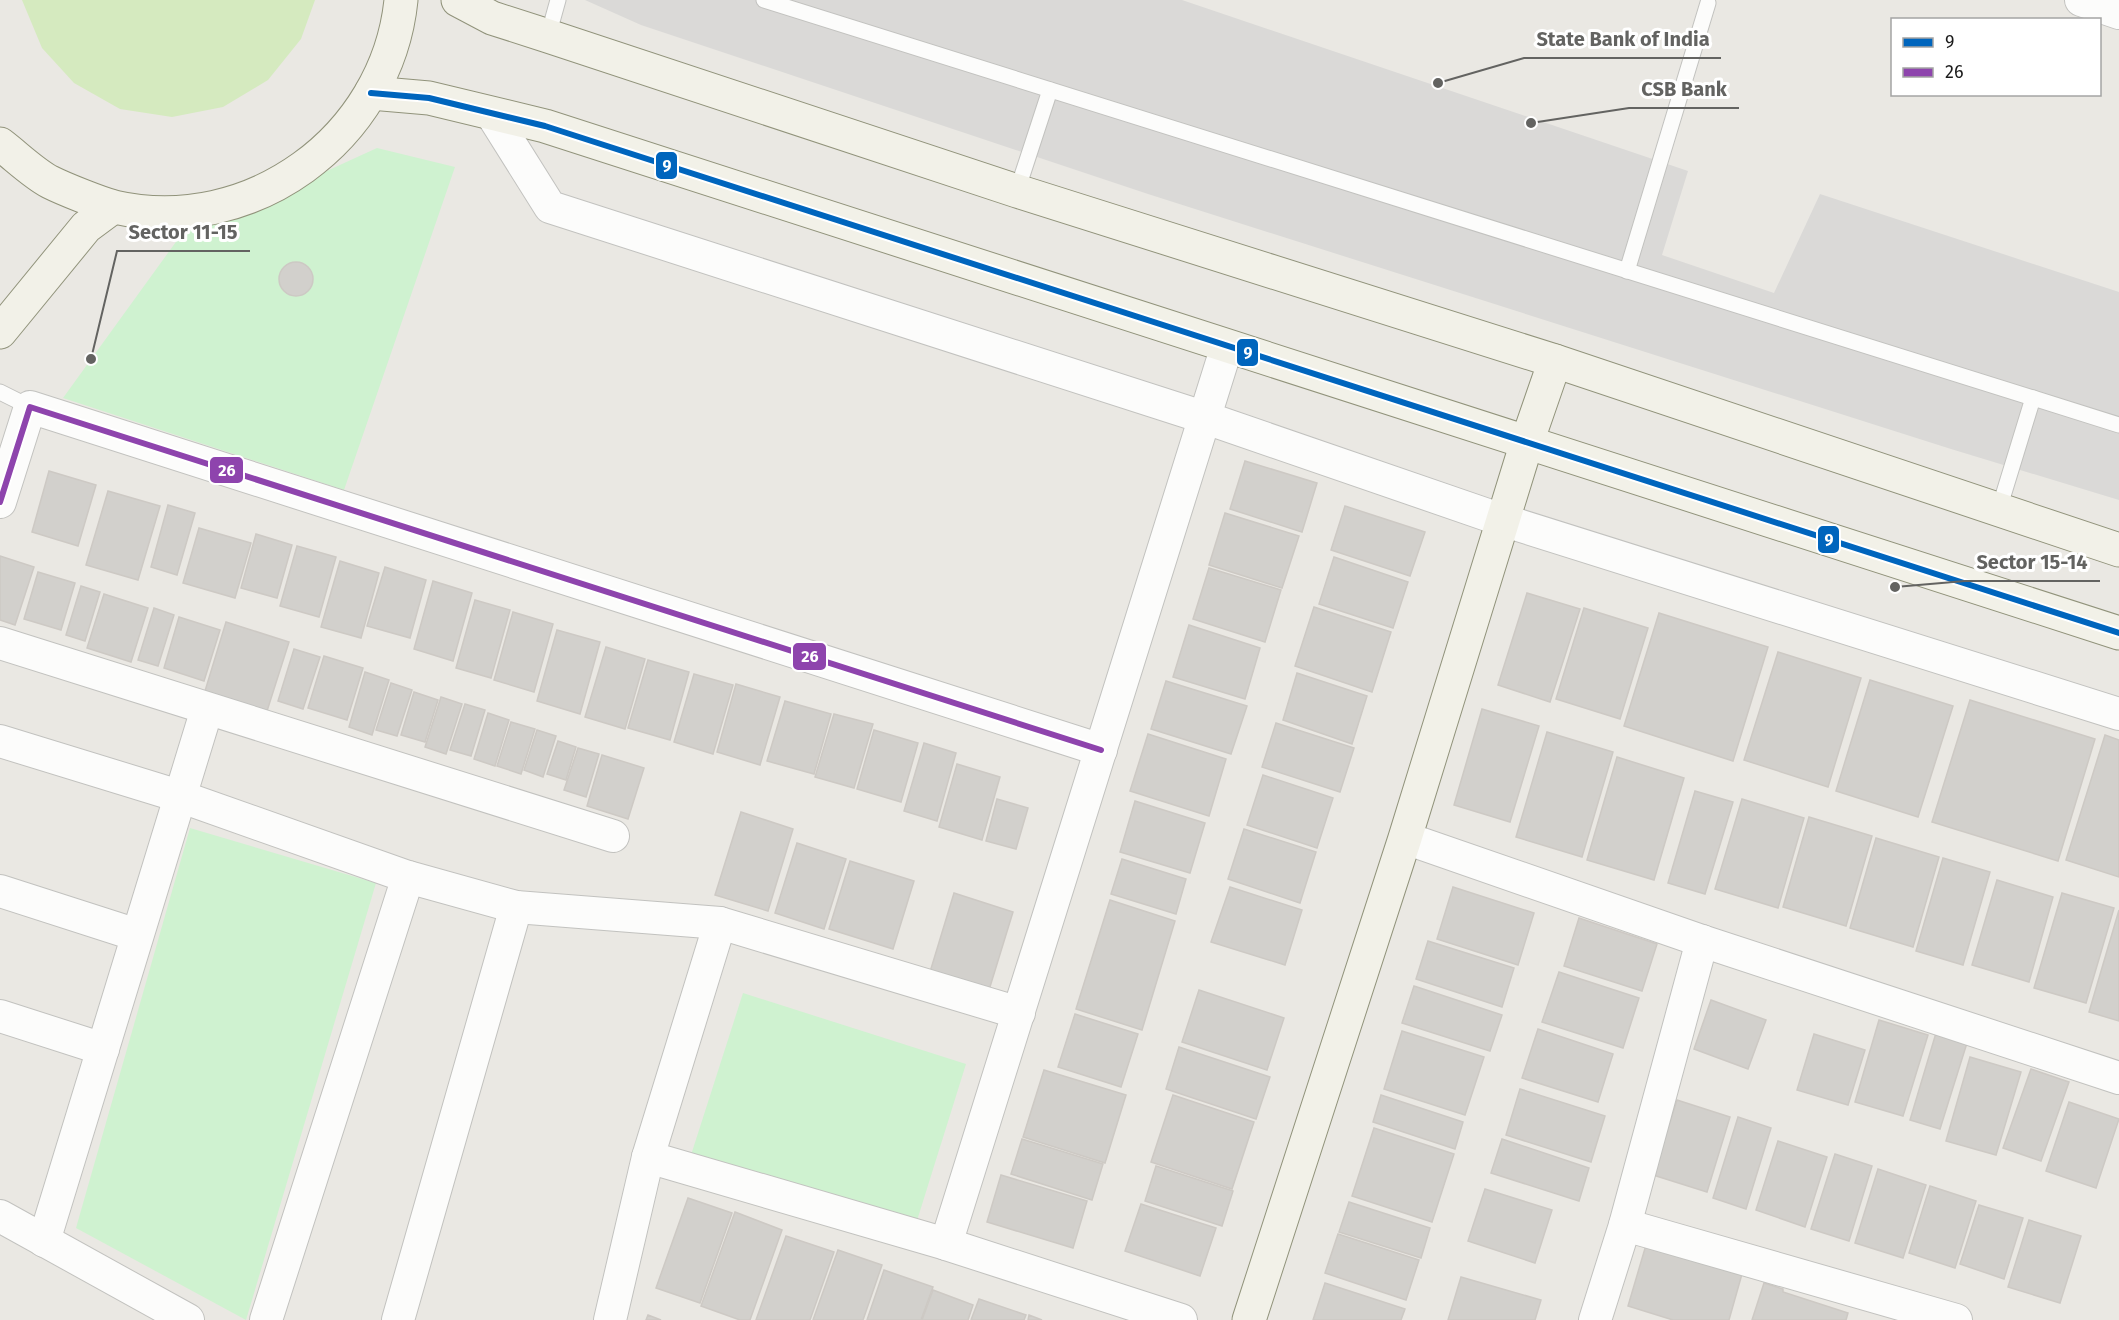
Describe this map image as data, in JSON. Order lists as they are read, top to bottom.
{
  "places": [
    "State Bank of India",
    "CSB Bank",
    "Sector 11-15",
    "Sector 15-14"
  ],
  "lines": ["transit line 9", "transit line 26"],
  "legend": ["9", "26"]
}
